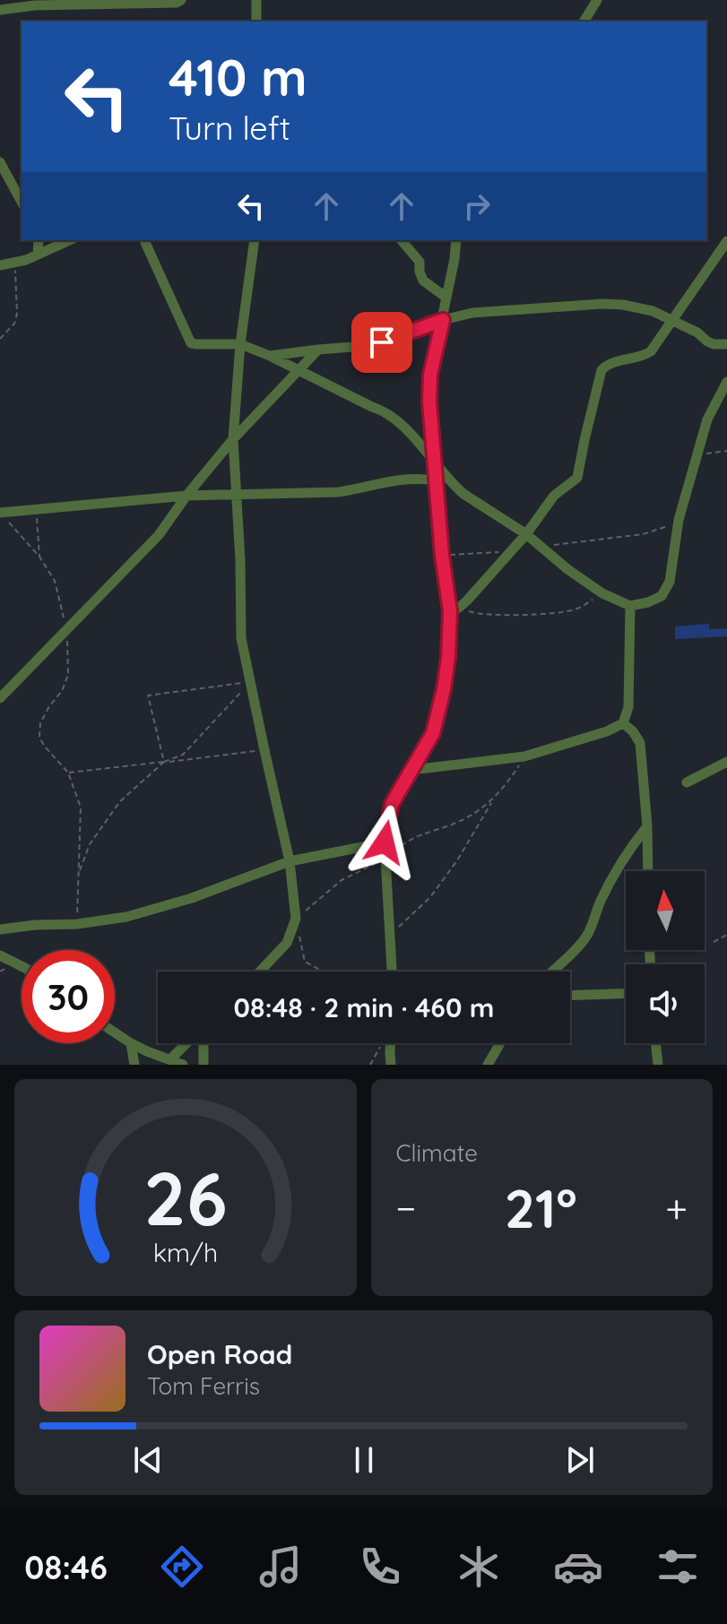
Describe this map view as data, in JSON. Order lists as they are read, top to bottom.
{
  "north": "top",
  "page": {
    "turn": ["410 m", "Turn left"],
    "limit": "30",
    "trip": "08:48 · 2 min · 460 m",
    "tile": "Climate",
    "heat": ["−", "21°", "+"],
    "song": ["Open Road", "Tom Ferris"],
    "tabs": "08:46",
    "gauge": ["26", "km/h"]
  }
}
